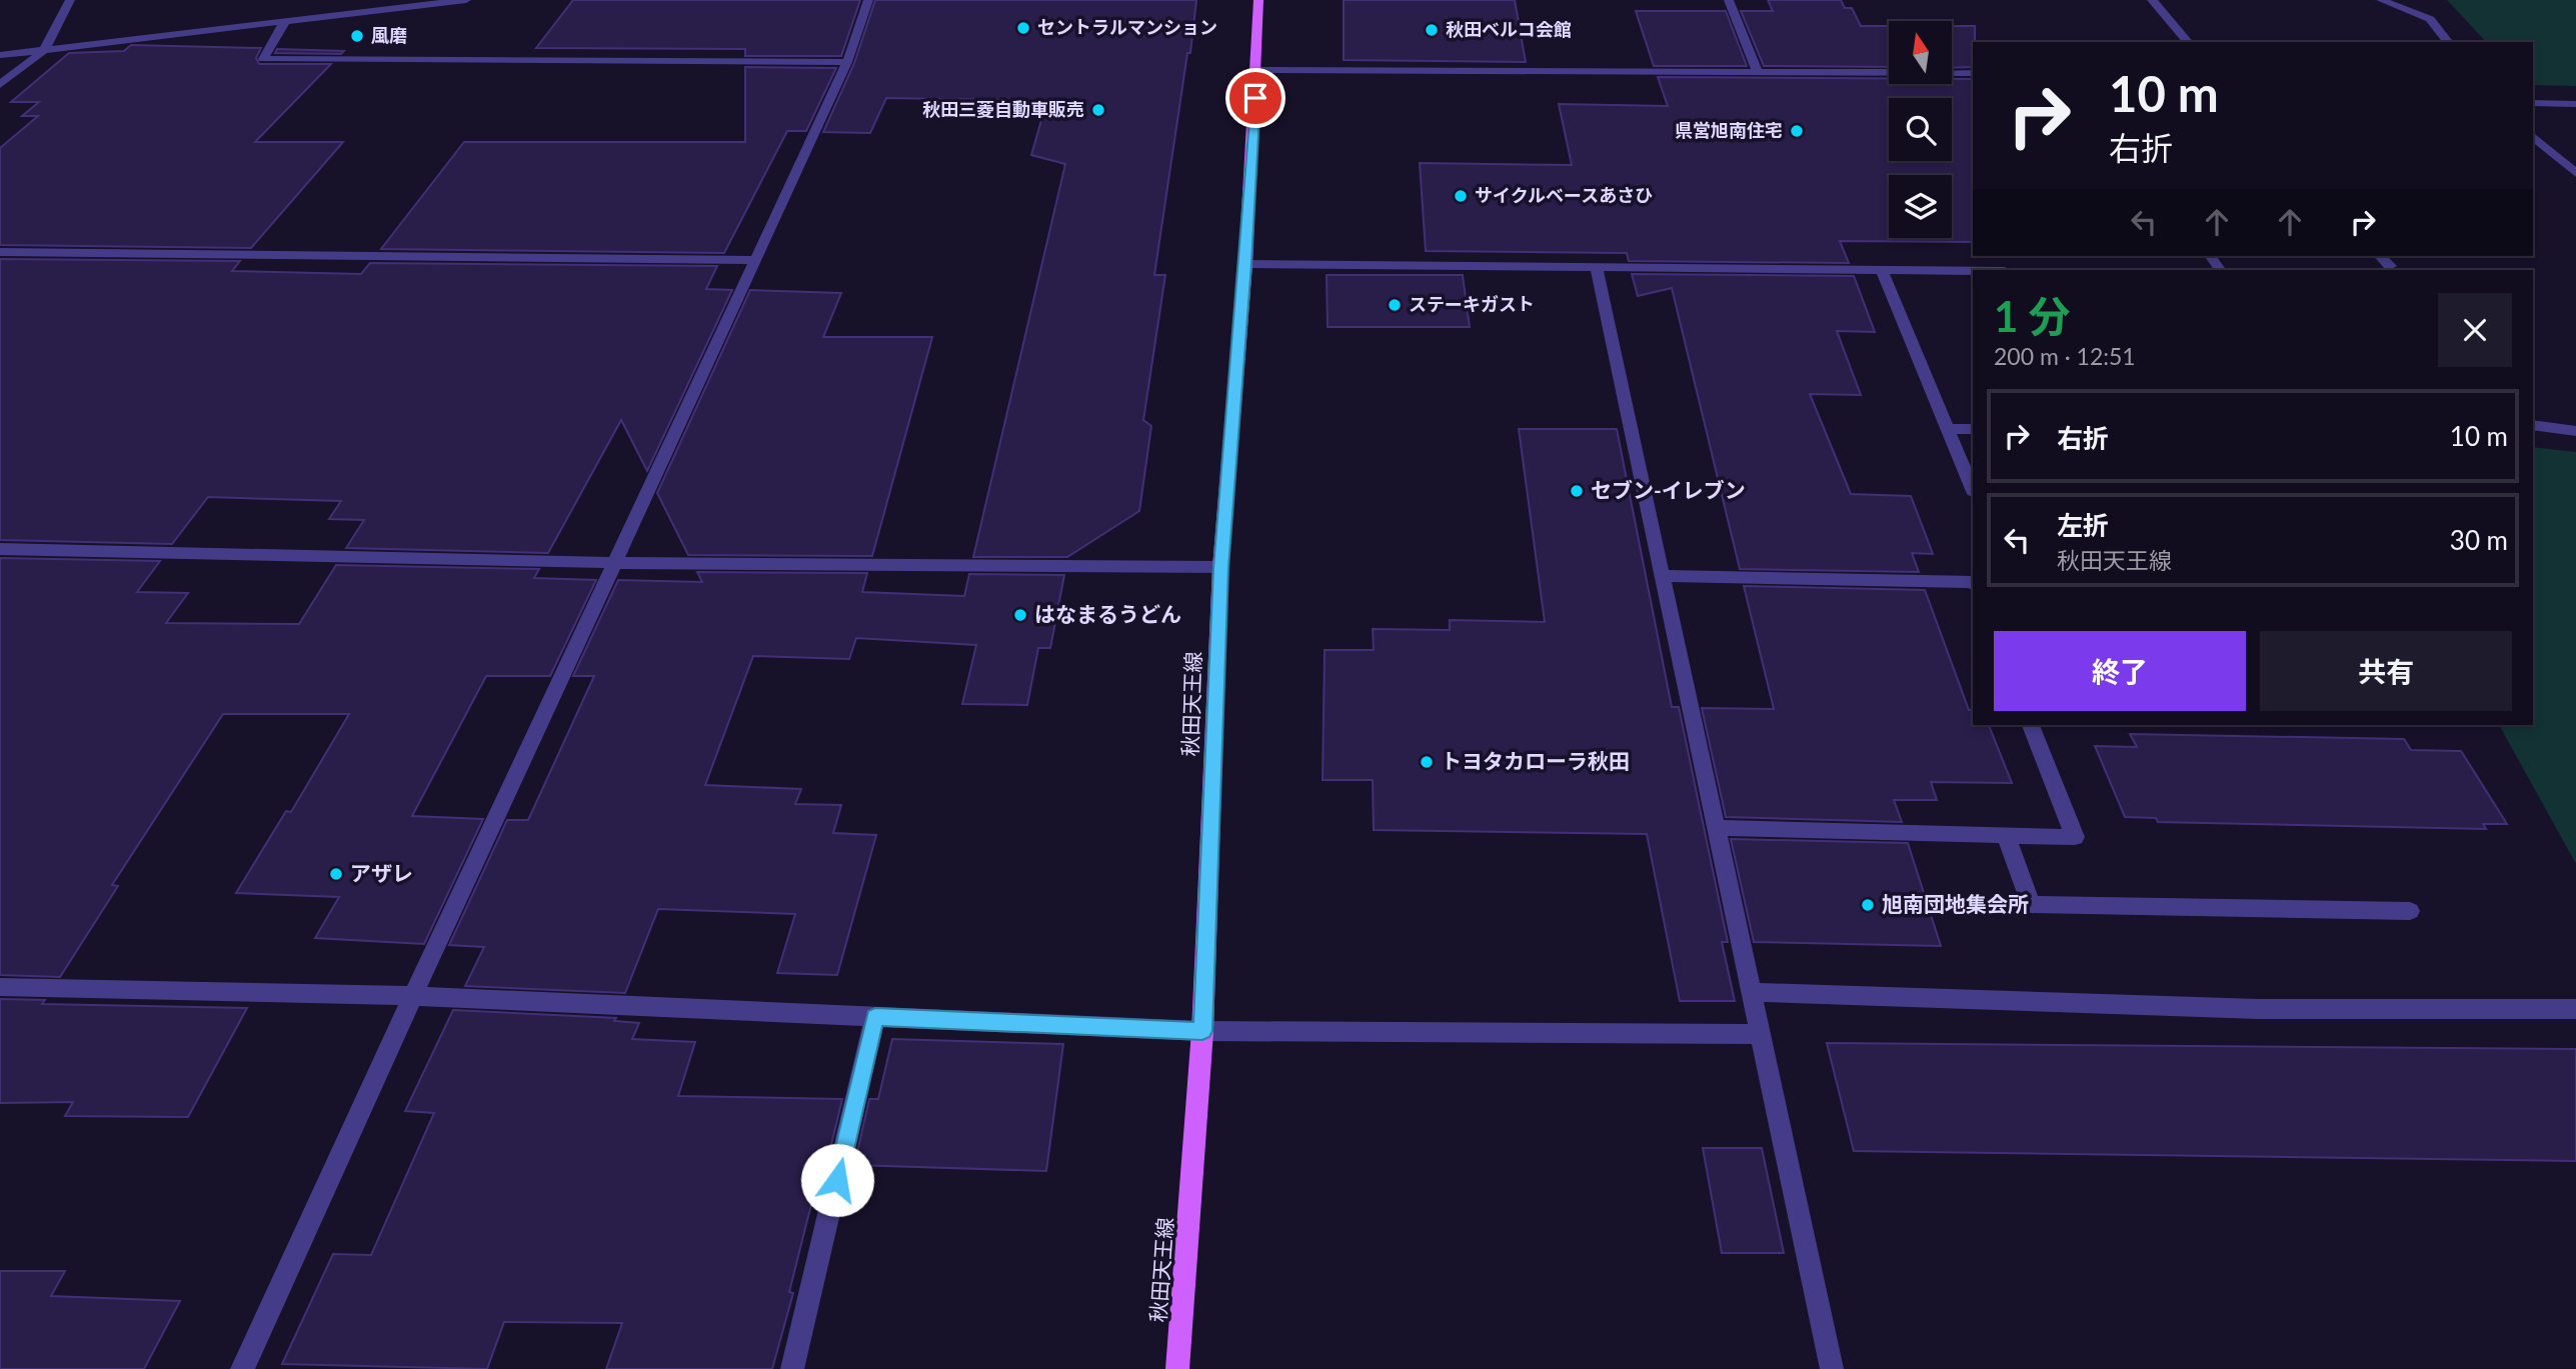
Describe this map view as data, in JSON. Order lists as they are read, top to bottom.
{
  "streets": {
    "main road": ["秋田天王線"]
  },
  "places": [
    "セントラルマンション",
    "秋田ベルコ会館",
    "風磨",
    "秋田三菱自動車販売",
    "県営旭南住宅",
    "サイクルベースあさひ",
    "ステーキガスト",
    "セブン-イレブン",
    "はなまるうどん",
    "トヨタカローラ秋田",
    "アザレ",
    "旭南団地集会所"
  ],
  "north": "top",
  "page": {
    "turn": ["10 m", "右折"],
    "heading": ["1 分", "200 m · 12:51"],
    "list": [
      {
        "name": "右折",
        "value": "10 m"
      },
      {
        "name": "左折",
        "note": "秋田天王線",
        "value": "30 m"
      }
    ],
    "buttons": ["終了", "共有"]
  }
}
